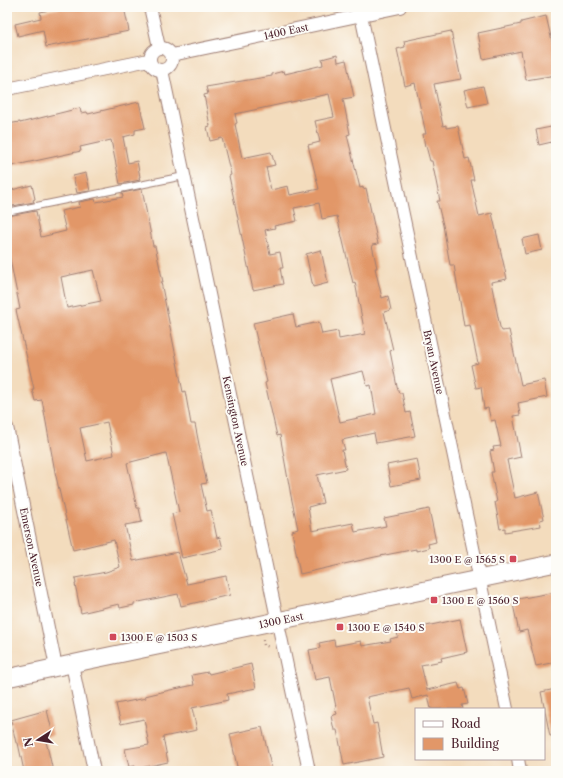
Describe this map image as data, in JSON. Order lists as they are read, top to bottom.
{
  "streets": {
    "main road": ["1300 East"],
    "street": [
      "1400 East",
      "Bryan Avenue",
      "Kensington Avenue",
      "Emerson Avenue"
    ]
  },
  "crossings": [
    ["1400 East", "Bryan Avenue"],
    ["1400 East", "Kensington Avenue"],
    ["Bryan Avenue", "1300 East"],
    ["Kensington Avenue", "1300 East"],
    ["Emerson Avenue", "1300 East"]
  ],
  "places": {
    "transit": [
      "1300 E @ 1565 S",
      "1300 E @ 1560 S",
      "1300 E @ 1540 S",
      "1300 E @ 1503 S"
    ]
  },
  "legend": ["Road", "Building"],
  "north": "left"
}
